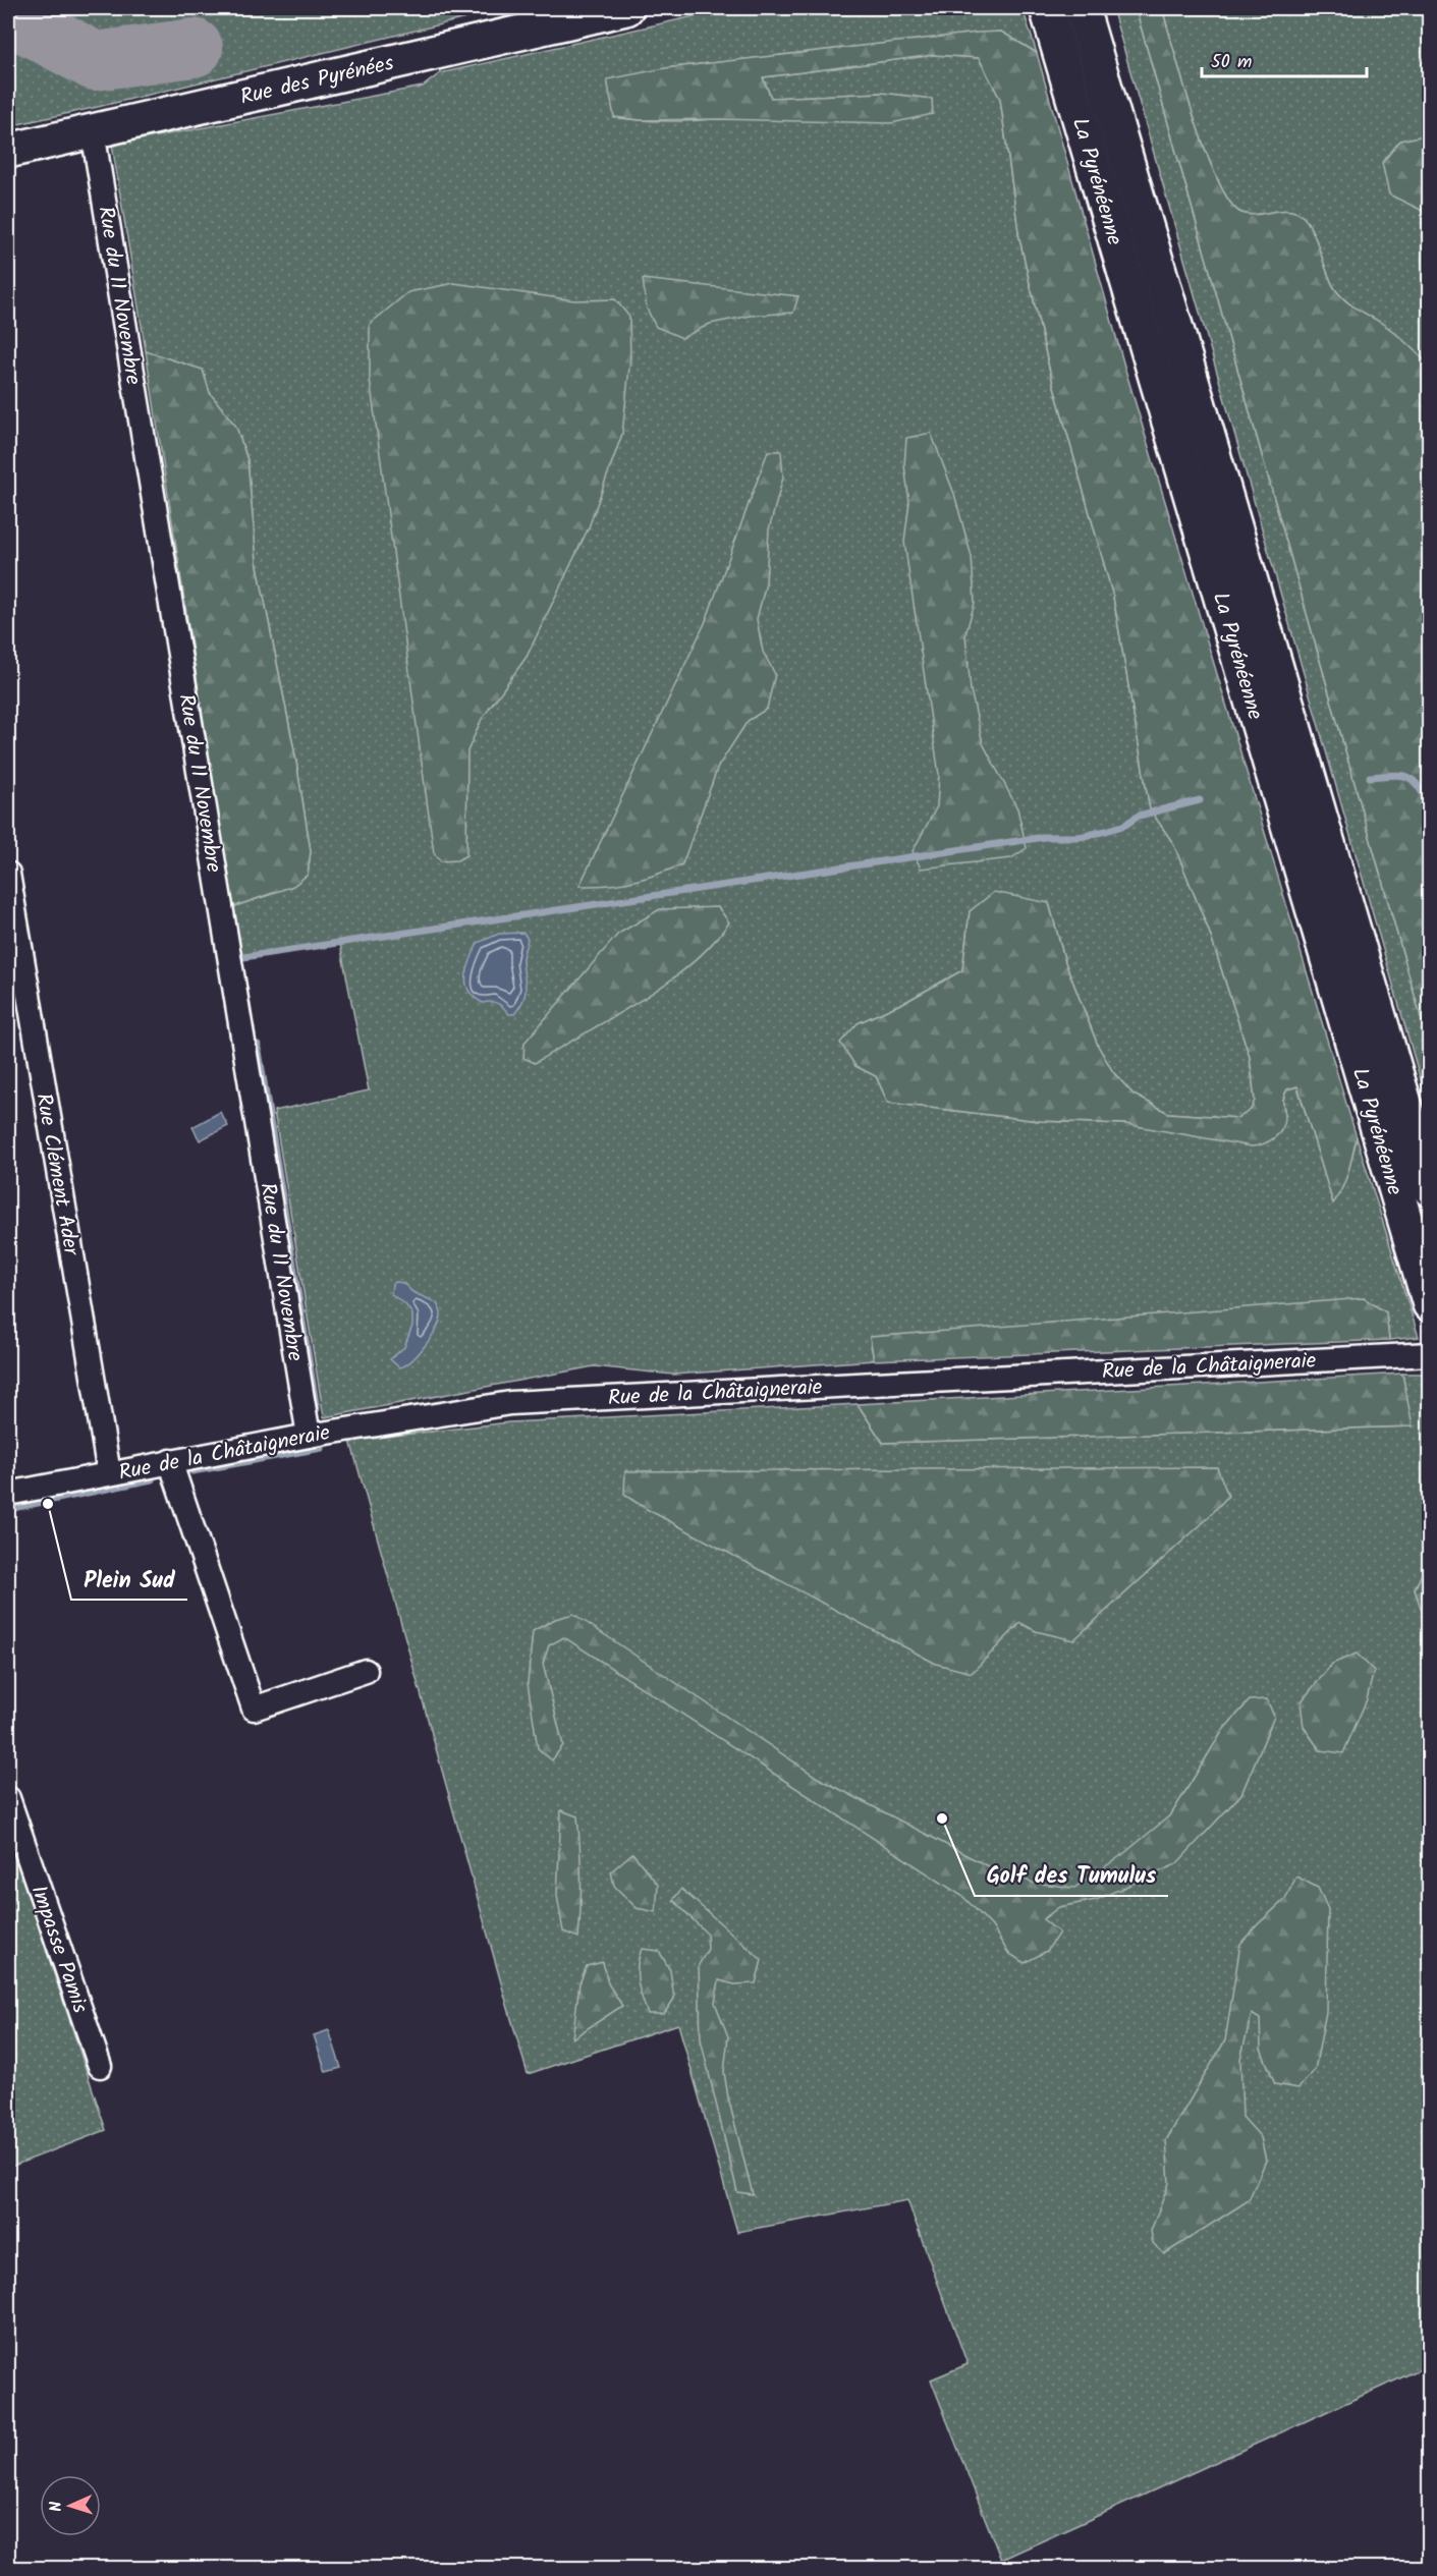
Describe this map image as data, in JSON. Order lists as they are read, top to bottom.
{
  "streets": {
    "main road": ["Rue des Pyrénées", "La Pyrénéenne"],
    "street": [
      "Rue du 11 Novembre",
      "Rue Clément Ader",
      "Rue de la Châtaigneraie",
      "Impasse Pamis"
    ]
  },
  "crossings": [
    ["Rue des Pyrénées", "Rue du 11 Novembre"],
    ["Rue du 11 Novembre", "Rue de la Châtaigneraie"],
    ["Rue Clément Ader", "Rue de la Châtaigneraie"]
  ],
  "places": ["Plein Sud", "Golf des Tumulus"],
  "scale_bar": "50 m",
  "north": "left"
}
